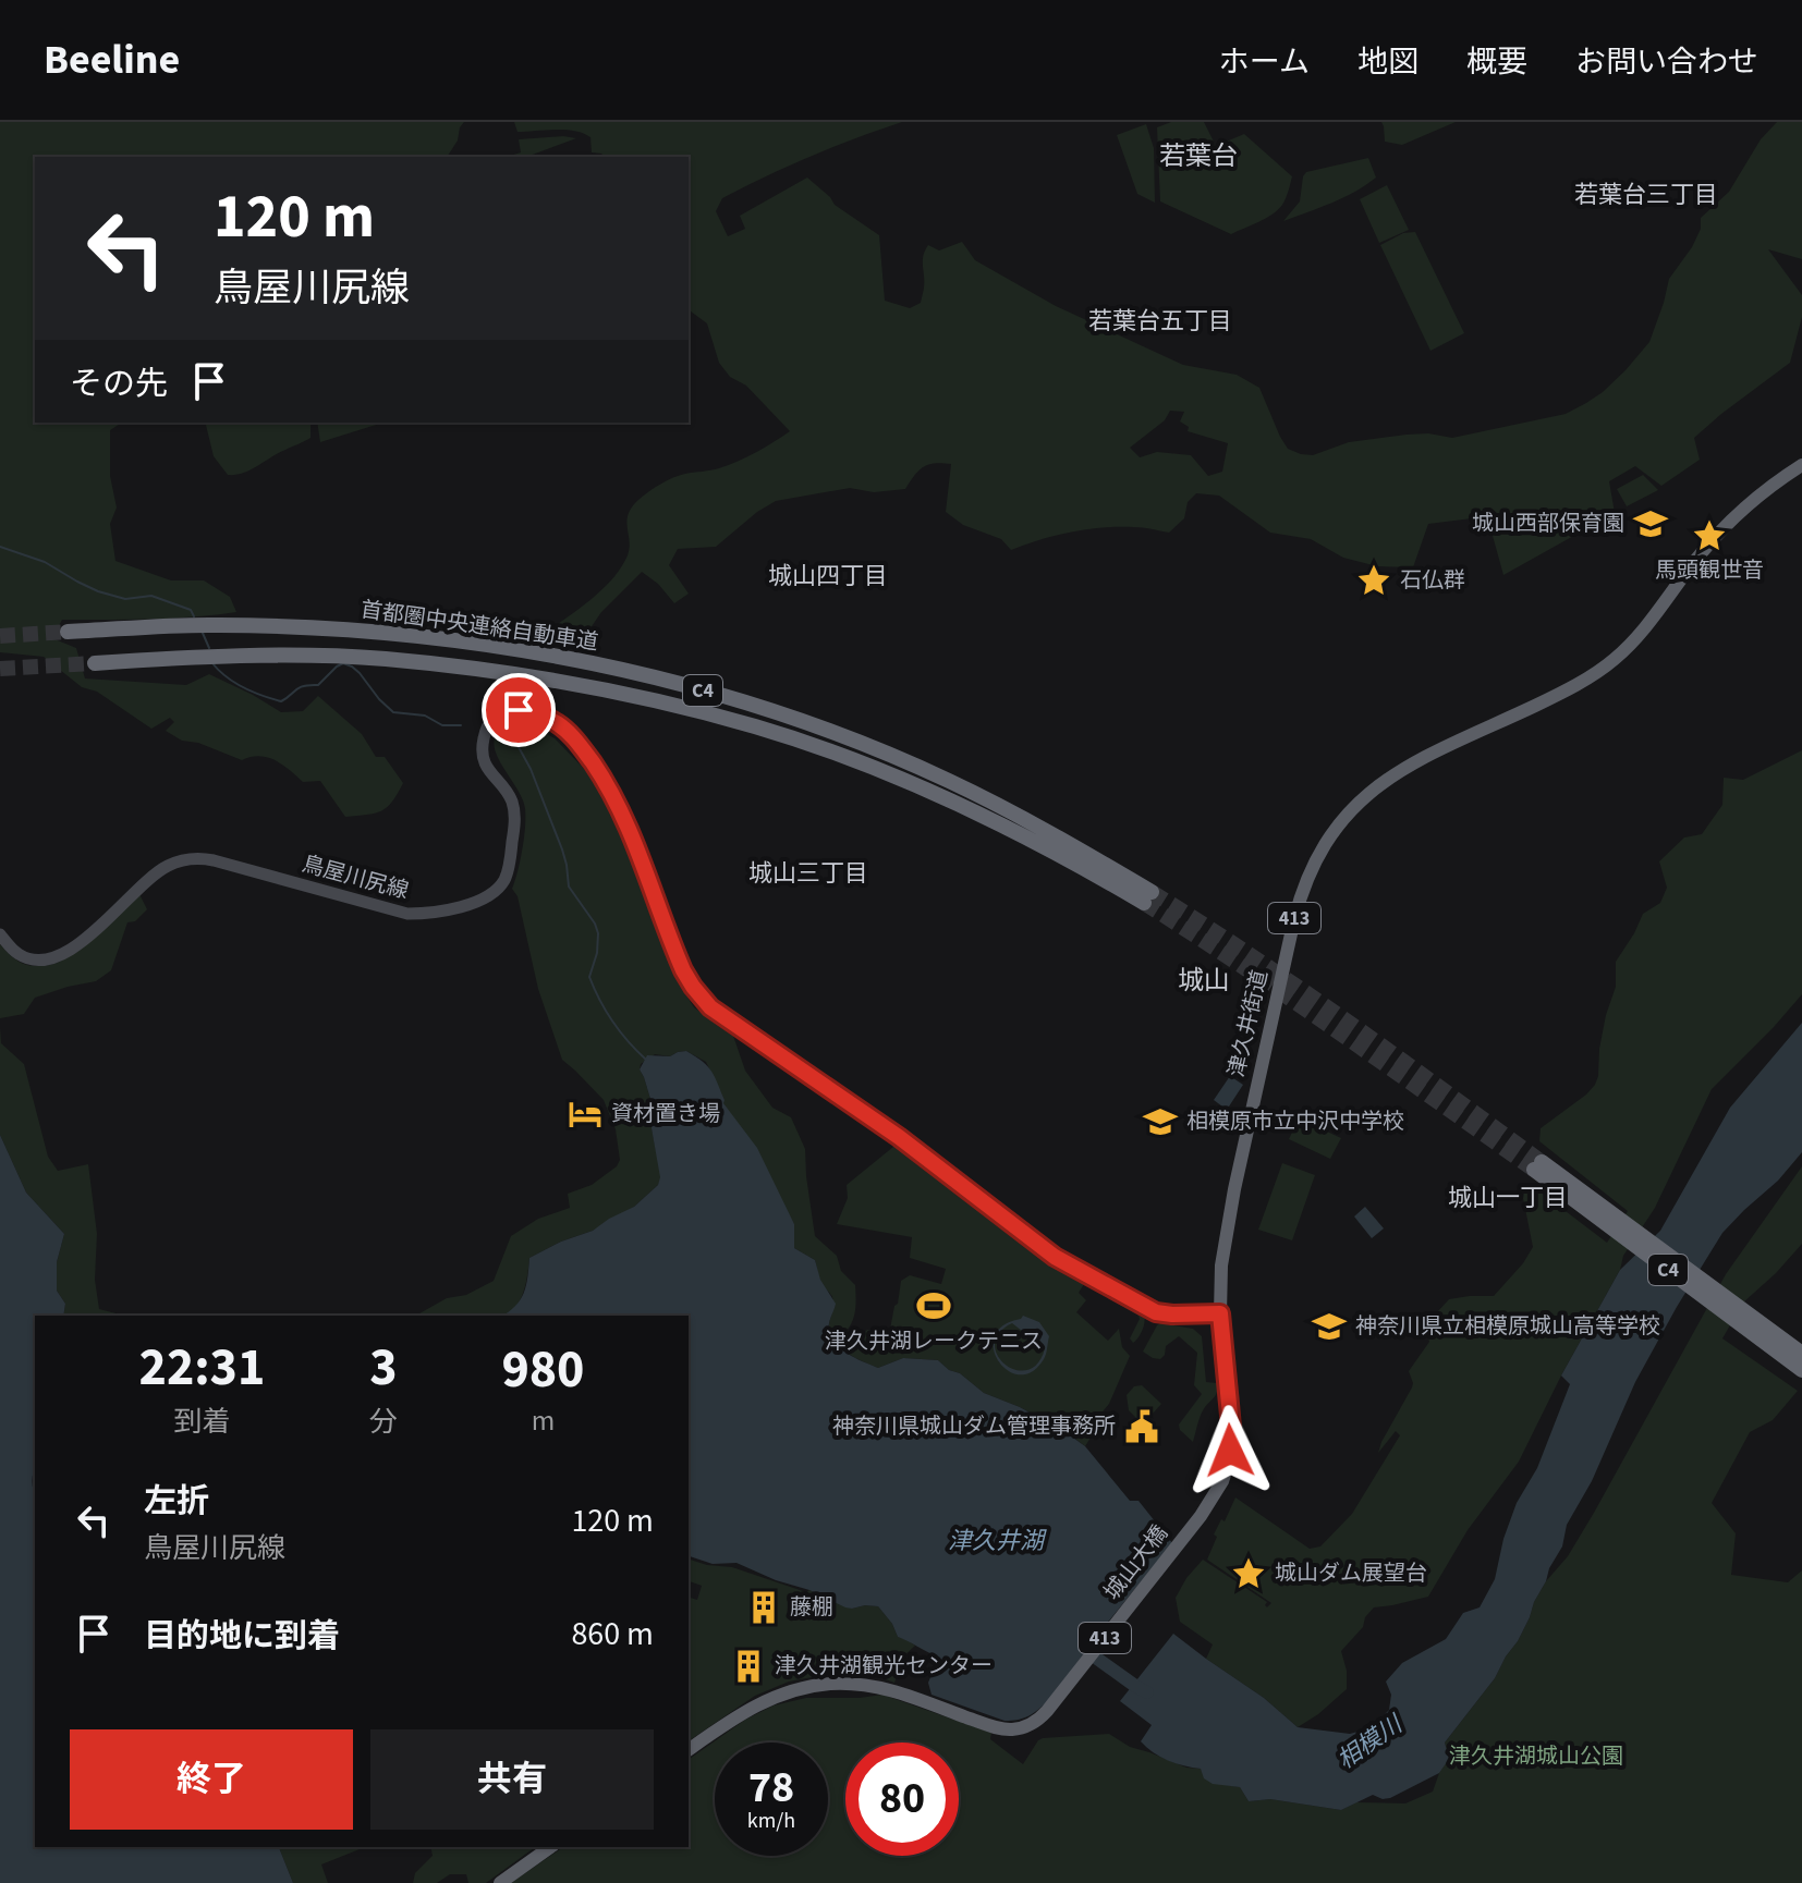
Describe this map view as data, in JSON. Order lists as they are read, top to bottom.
{
  "streets": {
    "highway": [
      "首都圏中央連絡自動車道",
      "C4",
      "413",
      "津久井街道",
      "城山大橋"
    ],
    "main road": ["鳥屋川尻線"]
  },
  "crossings": [
    ["鳥屋川尻線", "津久井街道"],
    ["津久井街道", "城山大橋"]
  ],
  "districts": [
    "若葉台",
    "若葉台三丁目",
    "若葉台五丁目",
    "城山四丁目",
    "城山三丁目",
    "城山",
    "城山一丁目"
  ],
  "water": ["津久井湖", "相模川"],
  "parks": ["津久井湖城山公園"],
  "places": {
    "school or university": ["城山西部保育園", "相模原市立中沢中学校", "神奈川県立相模原城山高等学校"],
    "place": ["馬頭観世音", "石仏群", "城山ダム展望台"],
    "hotel": ["資材置き場"],
    "sports": ["津久井湖レークテニス"],
    "public building": ["神奈川県城山ダム管理事務所"],
    "building": ["藤棚", "津久井湖観光センター"]
  },
  "page": {
    "header": "Beeline",
    "nav": [
      "ホーム",
      "地図",
      "概要",
      "お問い合わせ"
    ],
    "turn": ["120 m", "鳥屋川尻線"],
    "then": "その先",
    "eta": [
      "22:31",
      "到着",
      "3",
      "分",
      "980",
      "m"
    ],
    "list": [
      {
        "name": "左折",
        "note": "鳥屋川尻線",
        "value": "120 m"
      },
      {
        "name": "目的地に到着",
        "value": "860 m"
      }
    ],
    "buttons": ["終了", "共有"],
    "speed": "78 km/h",
    "limit": "80"
  }
}
